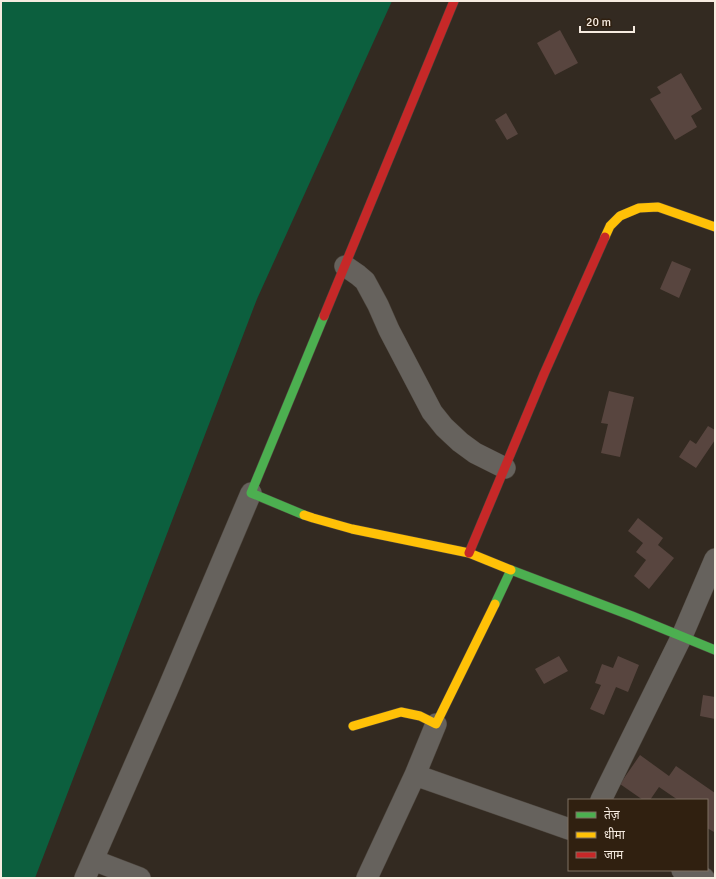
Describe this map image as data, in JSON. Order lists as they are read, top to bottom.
{
  "legend": ["तेज़", "धीमा", "जाम"],
  "scale_bar": "20 m"
}
